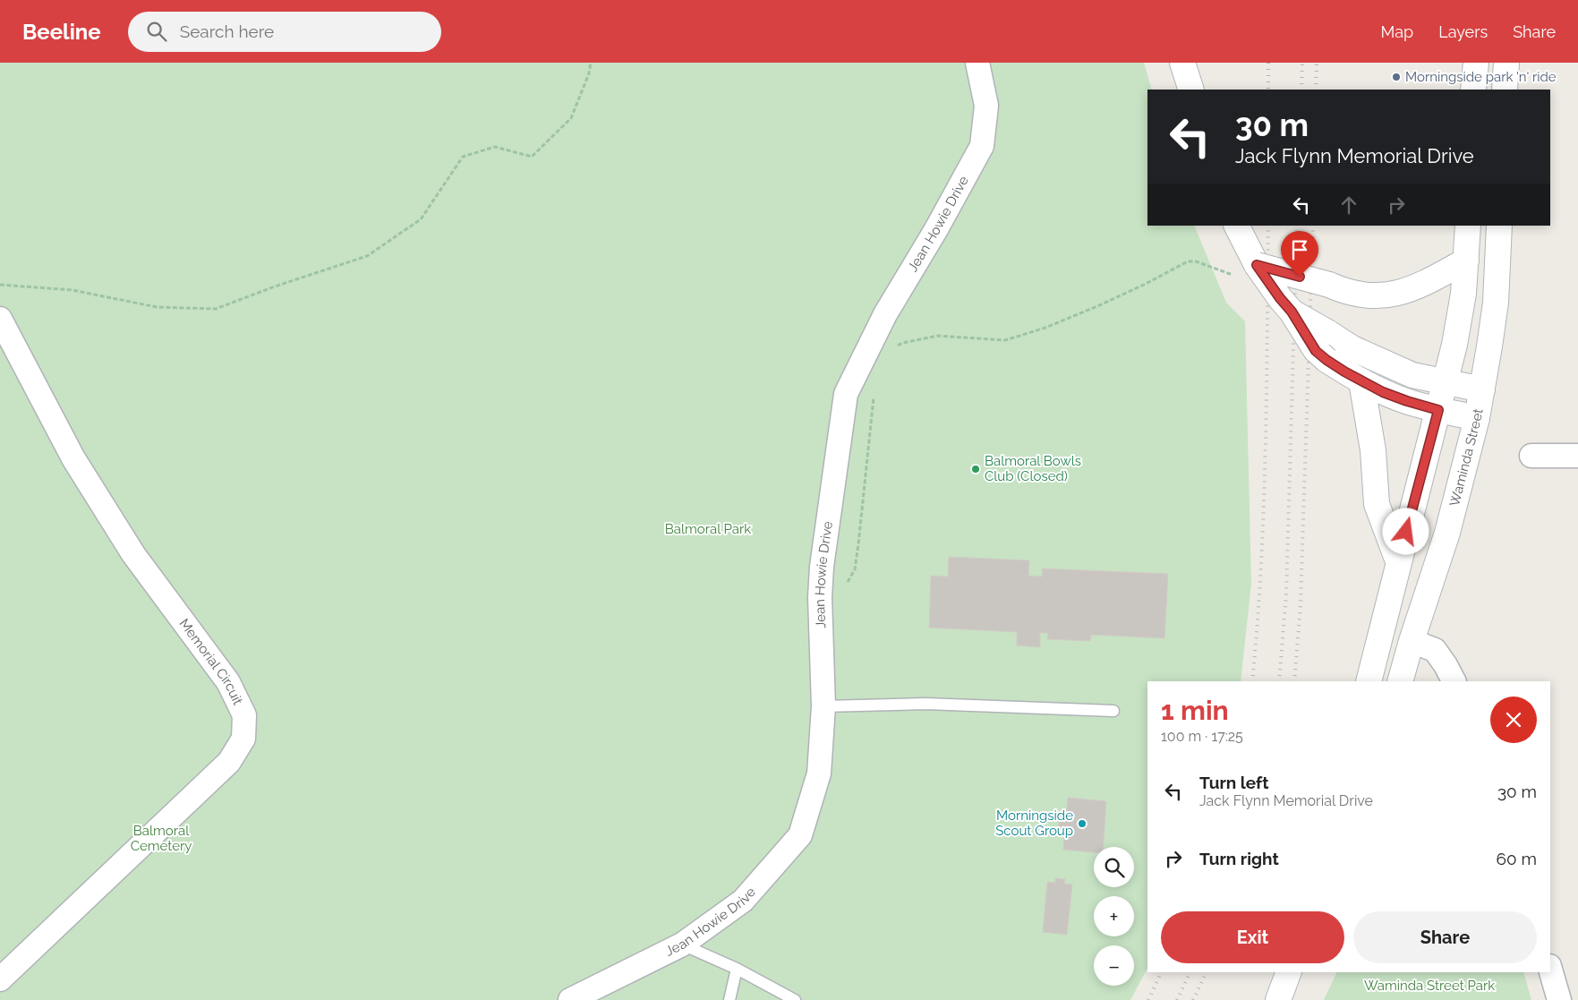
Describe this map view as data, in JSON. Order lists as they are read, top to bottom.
{
  "streets": {
    "main road": ["Waminda Street"],
    "street": ["Jean Howie Drive", "Memorial Circuit"]
  },
  "parks": ["Balmoral Park", "Balmoral Cemetery", "Waminda Street Park"],
  "places": ["Morningside park 'n' ride", "Balmoral Bowls Club (Closed)", "Morningside Scout Group"],
  "page": {
    "header": "Beeline",
    "search": "Search here",
    "nav": ["Map", "Layers", "Share"],
    "turn": ["30 m", "Jack Flynn Memorial Drive"],
    "heading": ["1 min", "100 m · 17:25"],
    "list": [
      {
        "name": "Turn left",
        "note": "Jack Flynn Memorial Drive",
        "value": "30 m"
      },
      {
        "name": "Turn right",
        "value": "60 m"
      }
    ],
    "map_buttons": ["+", "−"],
    "buttons": ["Exit", "Share"]
  }
}
